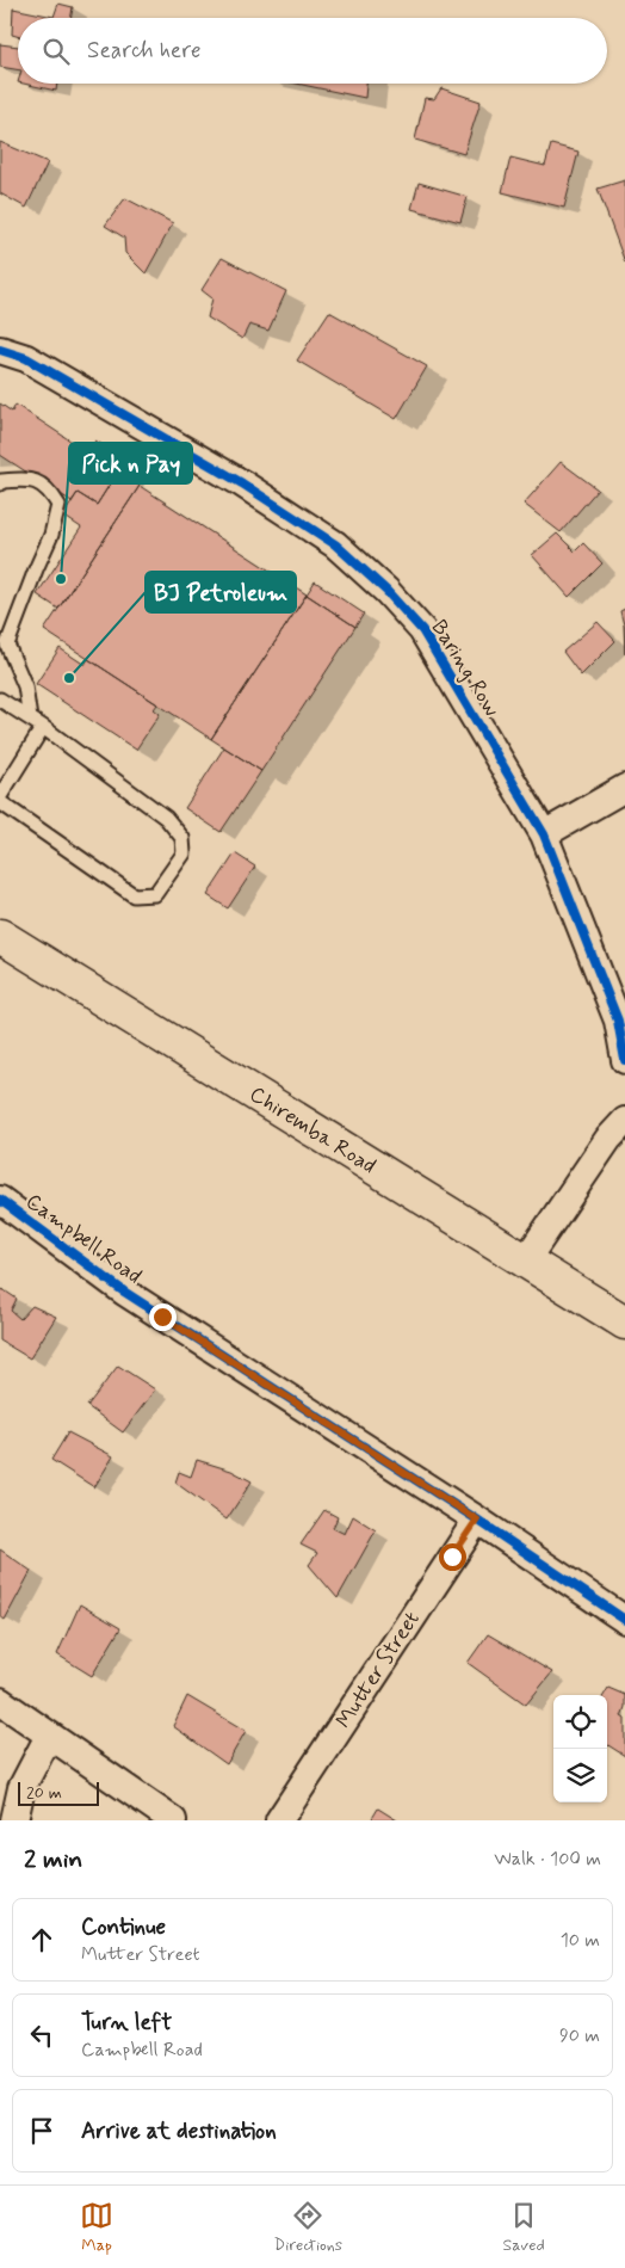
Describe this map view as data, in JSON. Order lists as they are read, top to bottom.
{
  "streets": {
    "main road": ["Chiremba Road"],
    "street": ["Baring Row", "Campbell Road", "Mutter Street"]
  },
  "crossings": [
    ["Campbell Road", "Mutter Street"]
  ],
  "places": ["Pick n Pay", "BJ Petroleum"],
  "scale_bar": "20 m",
  "page": {
    "search": "Search here",
    "scale": "20 m",
    "heading": ["2 min", "Walk · 100 m"],
    "list": [
      ["Continue", "Mutter Street", "10 m"],
      ["Turn left", "Campbell Road", "90 m"],
      "Arrive at destination"
    ],
    "nav": ["Map", "Directions", "Saved"]
  }
}
